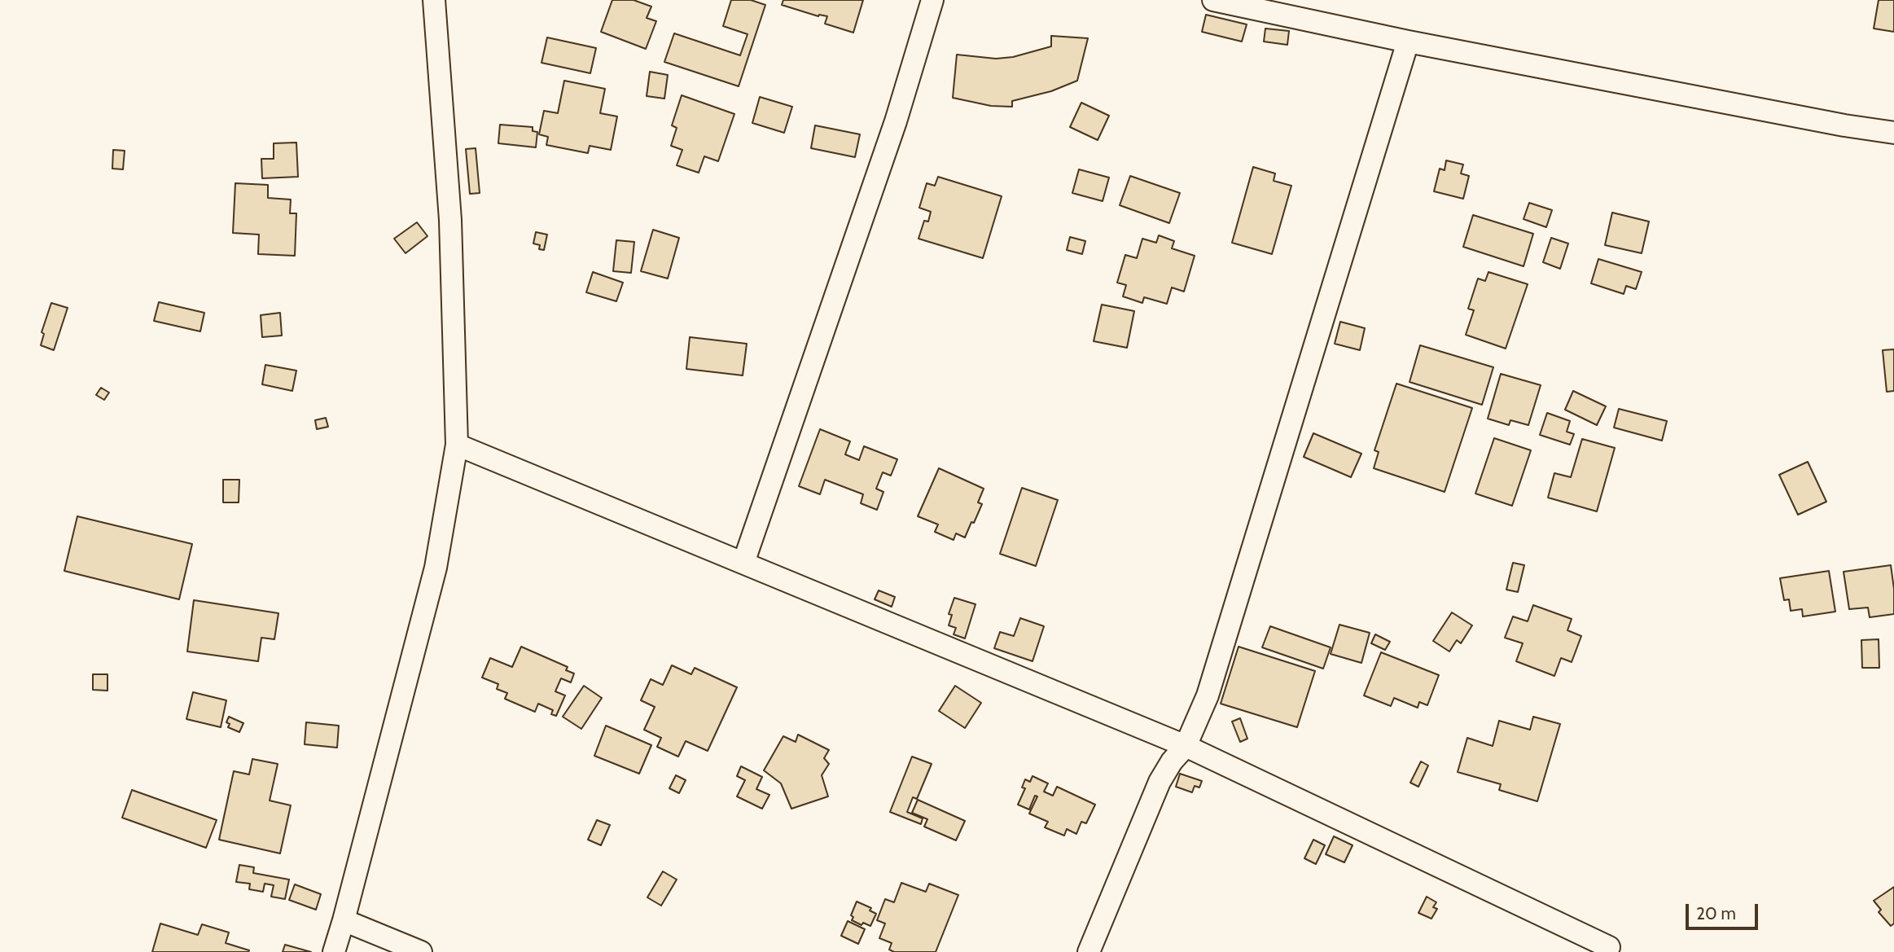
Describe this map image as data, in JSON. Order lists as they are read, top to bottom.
{
  "scale_bar": "20 m"
}
